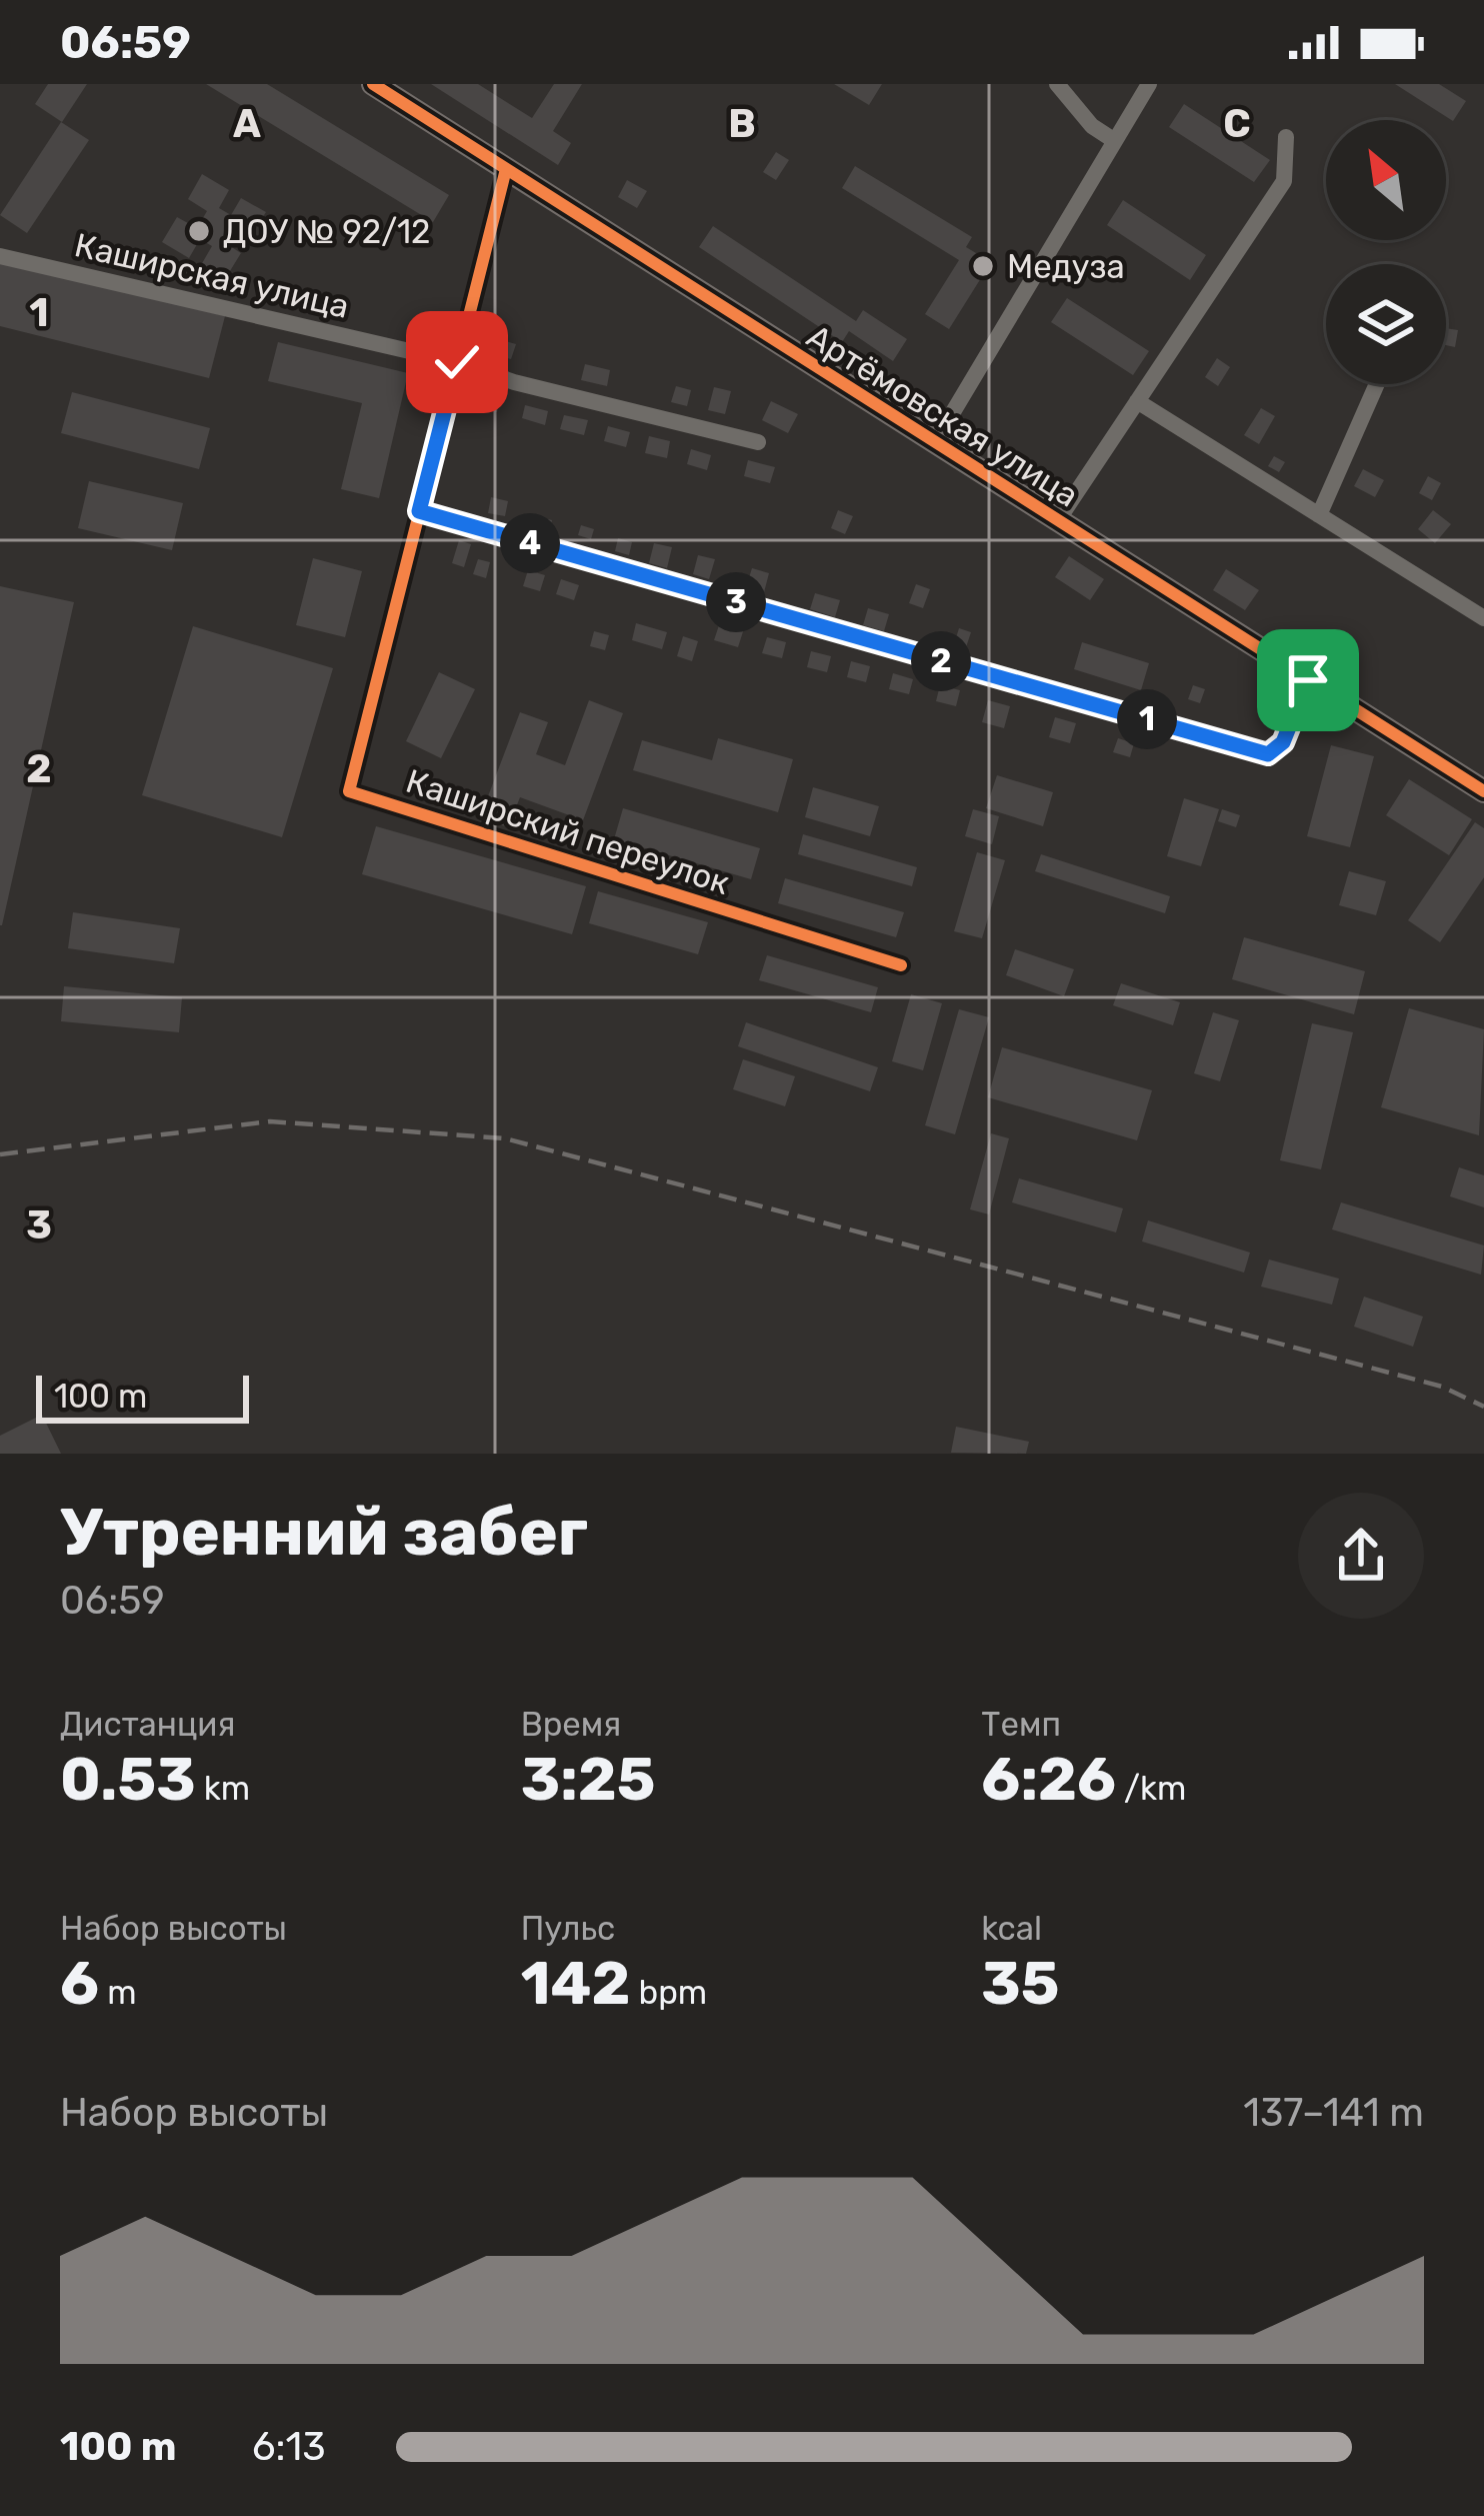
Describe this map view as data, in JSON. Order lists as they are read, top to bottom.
{
  "streets": {
    "street": ["Каширская улица", "Артёмовская улица", "Каширский переулок"]
  },
  "crossings": [
    ["Каширская улица", "Каширский переулок"],
    ["Артёмовская улица", "Каширский переулок"]
  ],
  "places": ["ДОУ № 92/12", "Медуза"],
  "scale_bar": "100 m",
  "north": "top left",
  "page": {
    "status": "06:59",
    "pins": [
      "4",
      "3",
      "2",
      "1"
    ],
    "scale": "100 m",
    "heading": ["Утренний забег", "06:59"],
    "stats": [
      ["Дистанция", "0.53 km"],
      ["Время", "3:25"],
      ["Темп", "6:26 /km"],
      ["Набор высоты", "6 m"],
      ["Пульс", "142 bpm"],
      ["kcal", "35"]
    ],
    "chart": ["Набор высоты", "137–141 m"],
    "list": [
      {
        "name": "100 m",
        "note": "6:13"
      }
    ]
  },
  "grid": {
    "columns": ["A", "B", "C"],
    "rows": ["1", "2", "3"]
  }
}
